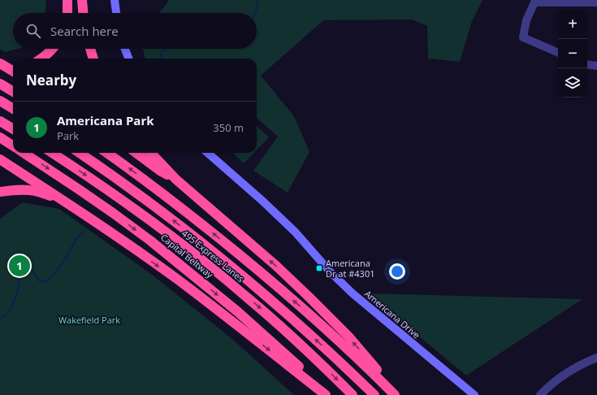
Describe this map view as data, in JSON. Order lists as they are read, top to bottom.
{
  "streets": {
    "highway": ["Capital Beltway", "495 Express Lanes"],
    "street": ["Americana Drive"]
  },
  "parks": ["Wakefield Park"],
  "places": {
    "transit": ["Americana Dr at #4301"]
  },
  "page": {
    "map_buttons": ["+", "−"],
    "search": "Search here",
    "heading": "Nearby",
    "list": [
      {
        "mark": "1",
        "name": "Americana Park",
        "note": "Park",
        "value": "350 m"
      }
    ],
    "pins": "1"
  }
}
